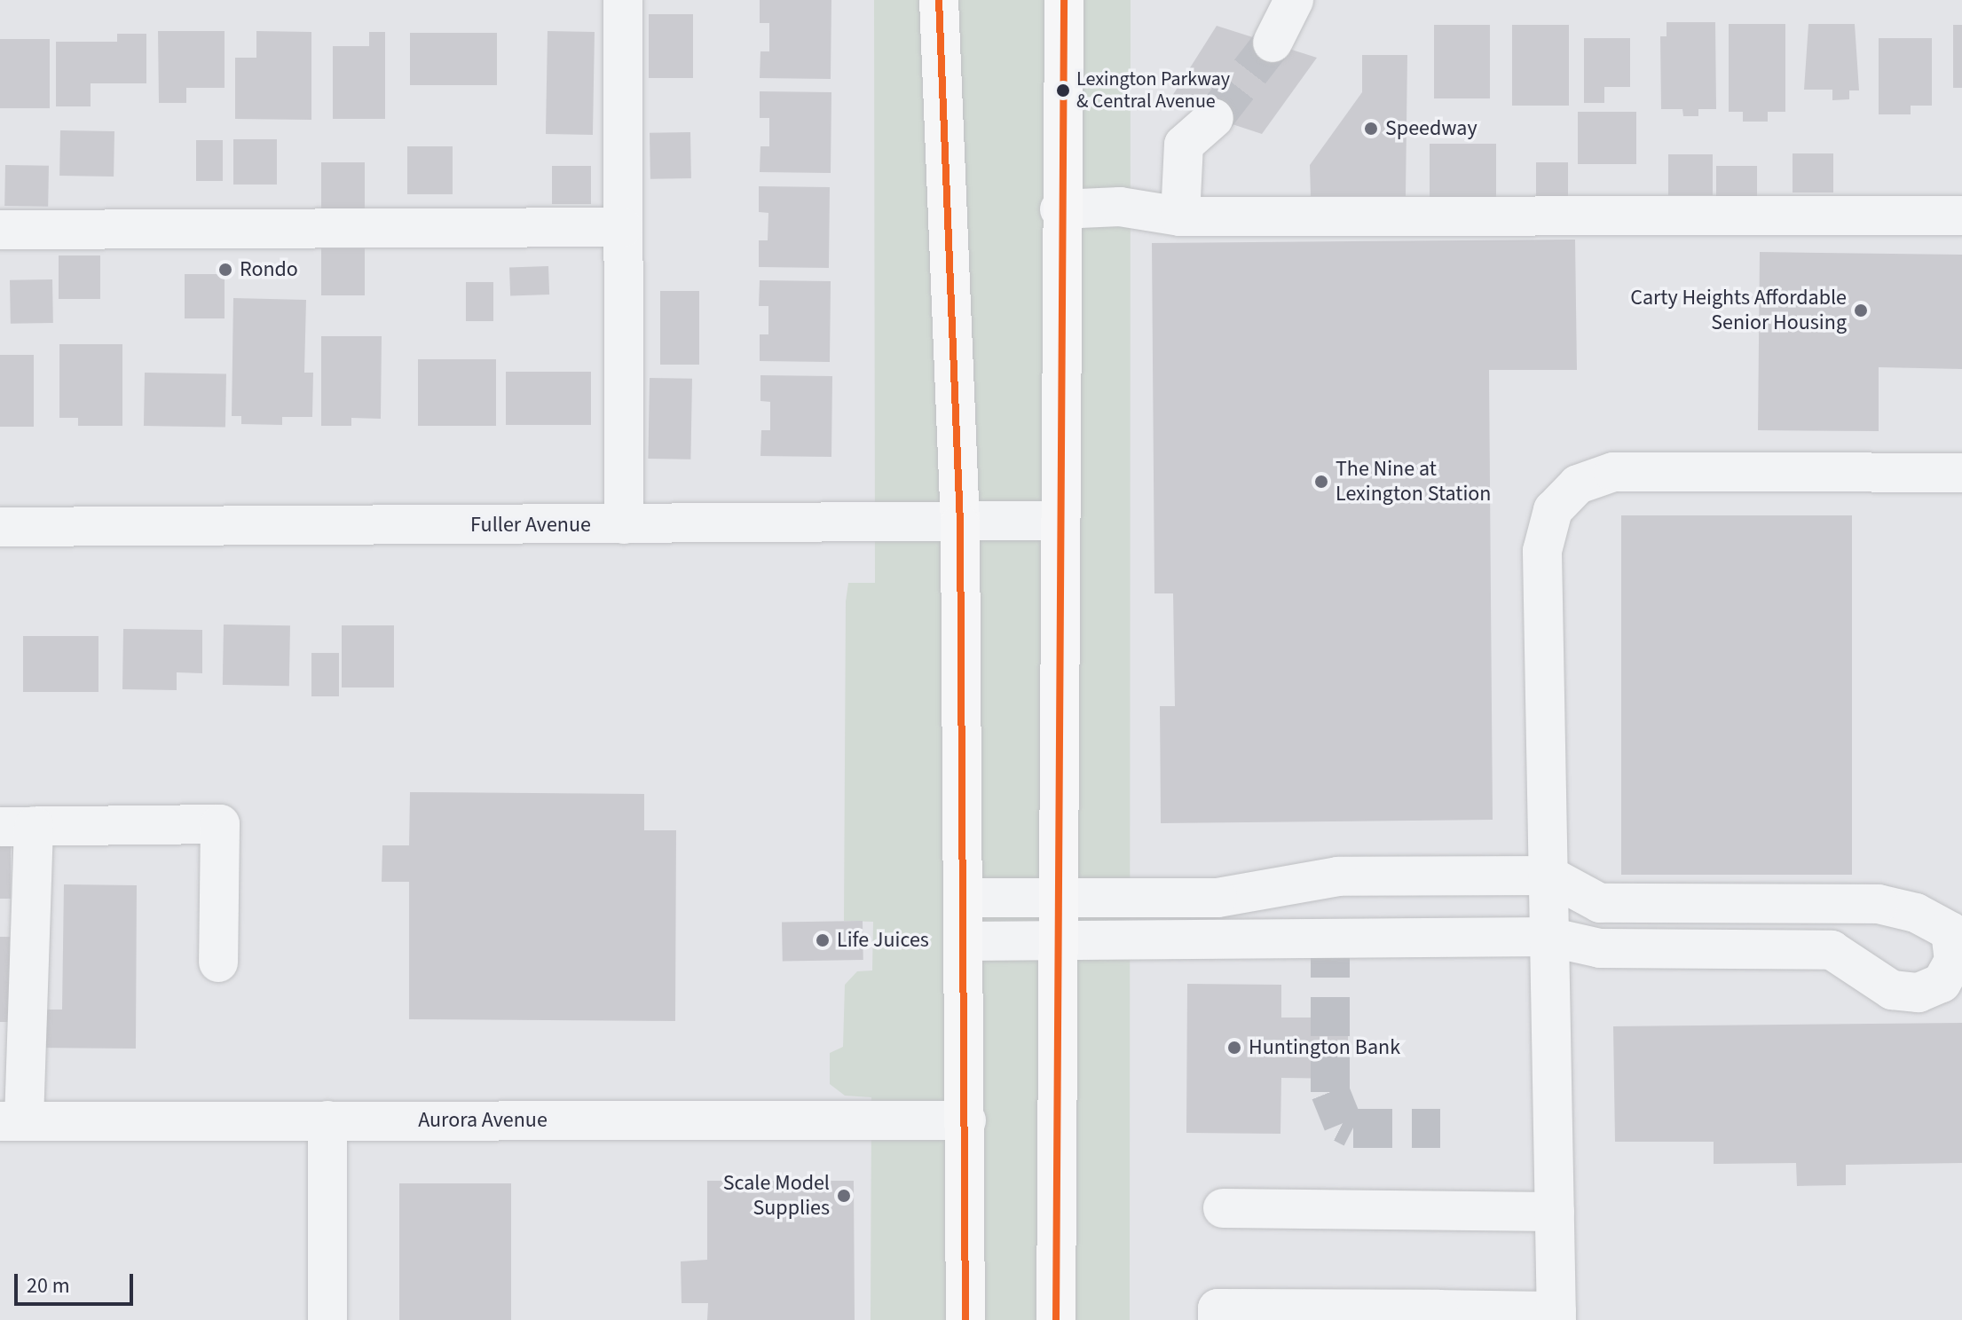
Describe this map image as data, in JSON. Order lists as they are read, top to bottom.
{
  "streets": {
    "street": ["Fuller Avenue", "Aurora Avenue"]
  },
  "places": [
    "Lexington Parkway & Central Avenue",
    "Speedway",
    "Rondo",
    "Carty Heights Affordable Senior Housing",
    "The Nine at Lexington Station",
    "Life Juices",
    "Huntington Bank",
    "Scale Model Supplies"
  ],
  "scale_bar": "20 m"
}
